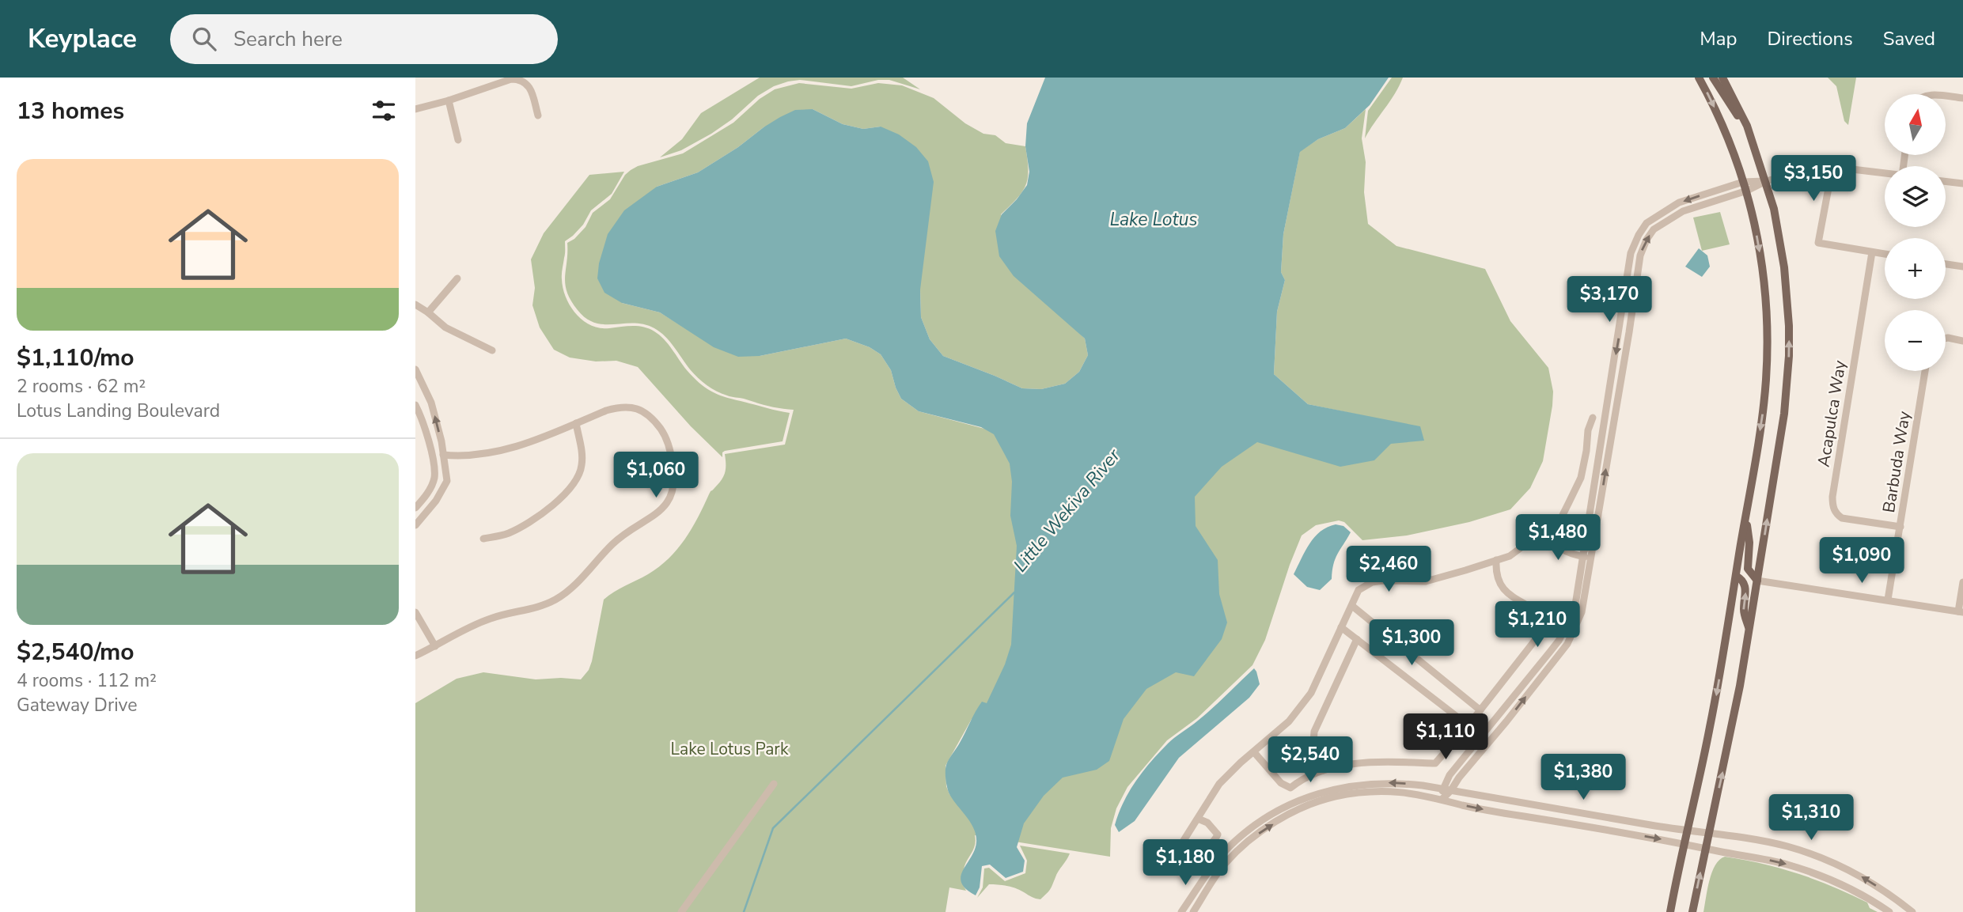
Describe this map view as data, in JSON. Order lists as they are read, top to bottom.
{
  "streets": {
    "street": ["Acapulca Way", "Barbuda Way"]
  },
  "crossings": [
    ["Acapulca Way", "Barbuda Way"]
  ],
  "water": ["Lake Lotus", "Little Wekiva River"],
  "parks": ["Lake Lotus Park"],
  "north": "top",
  "page": {
    "header": "Keyplace",
    "search": "Search here",
    "nav": ["Map", "Directions", "Saved"],
    "heading": "13 homes",
    "map_buttons": ["+", "−"],
    "list": [
      {
        "name": "$1,110/mo",
        "note": "2 rooms · 62 m² · Lotus Landing Boulevard"
      },
      {
        "name": "$2,540/mo",
        "note": "4 rooms · 112 m² · Gateway Drive"
      }
    ],
    "price": [
      "$3,150",
      "$3,170",
      "$1,060",
      "$1,480",
      "$1,090",
      "$2,460",
      "$1,210",
      "$1,300",
      "$1,110",
      "$2,540",
      "$1,380",
      "$1,310",
      "$1,180"
    ]
  }
}
